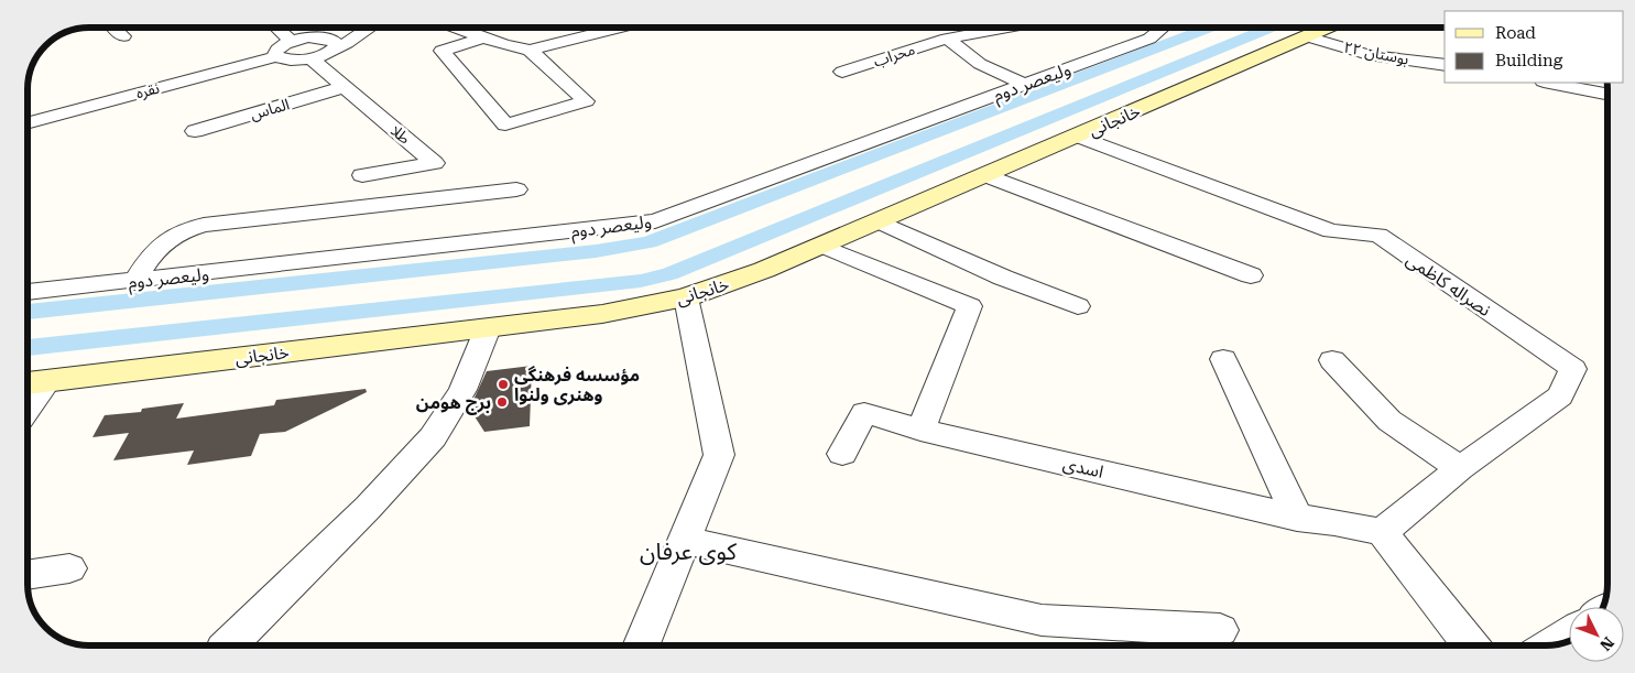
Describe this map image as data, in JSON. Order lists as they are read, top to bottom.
{
  "streets": {
    "main road": ["خانجانی"],
    "street": [
      "بوستان ۲۲",
      "محراب",
      "ولیعصر دوم",
      "نقره",
      "الماس",
      "طلا",
      "نصراله کاظمی",
      "اسدی"
    ]
  },
  "crossings": [
    ["بوستان ۲۲", "خانجانی"],
    ["الماس", "طلا"],
    ["خانجانی", "نصراله کاظمی"],
    ["نصراله کاظمی", "اسدی"]
  ],
  "districts": ["کوی عرفان"],
  "places": ["مؤسسه فرهنگی وهنری ولنوا", "برج هومن"],
  "legend": ["Road", "Building"],
  "north": "bottom right"
}
